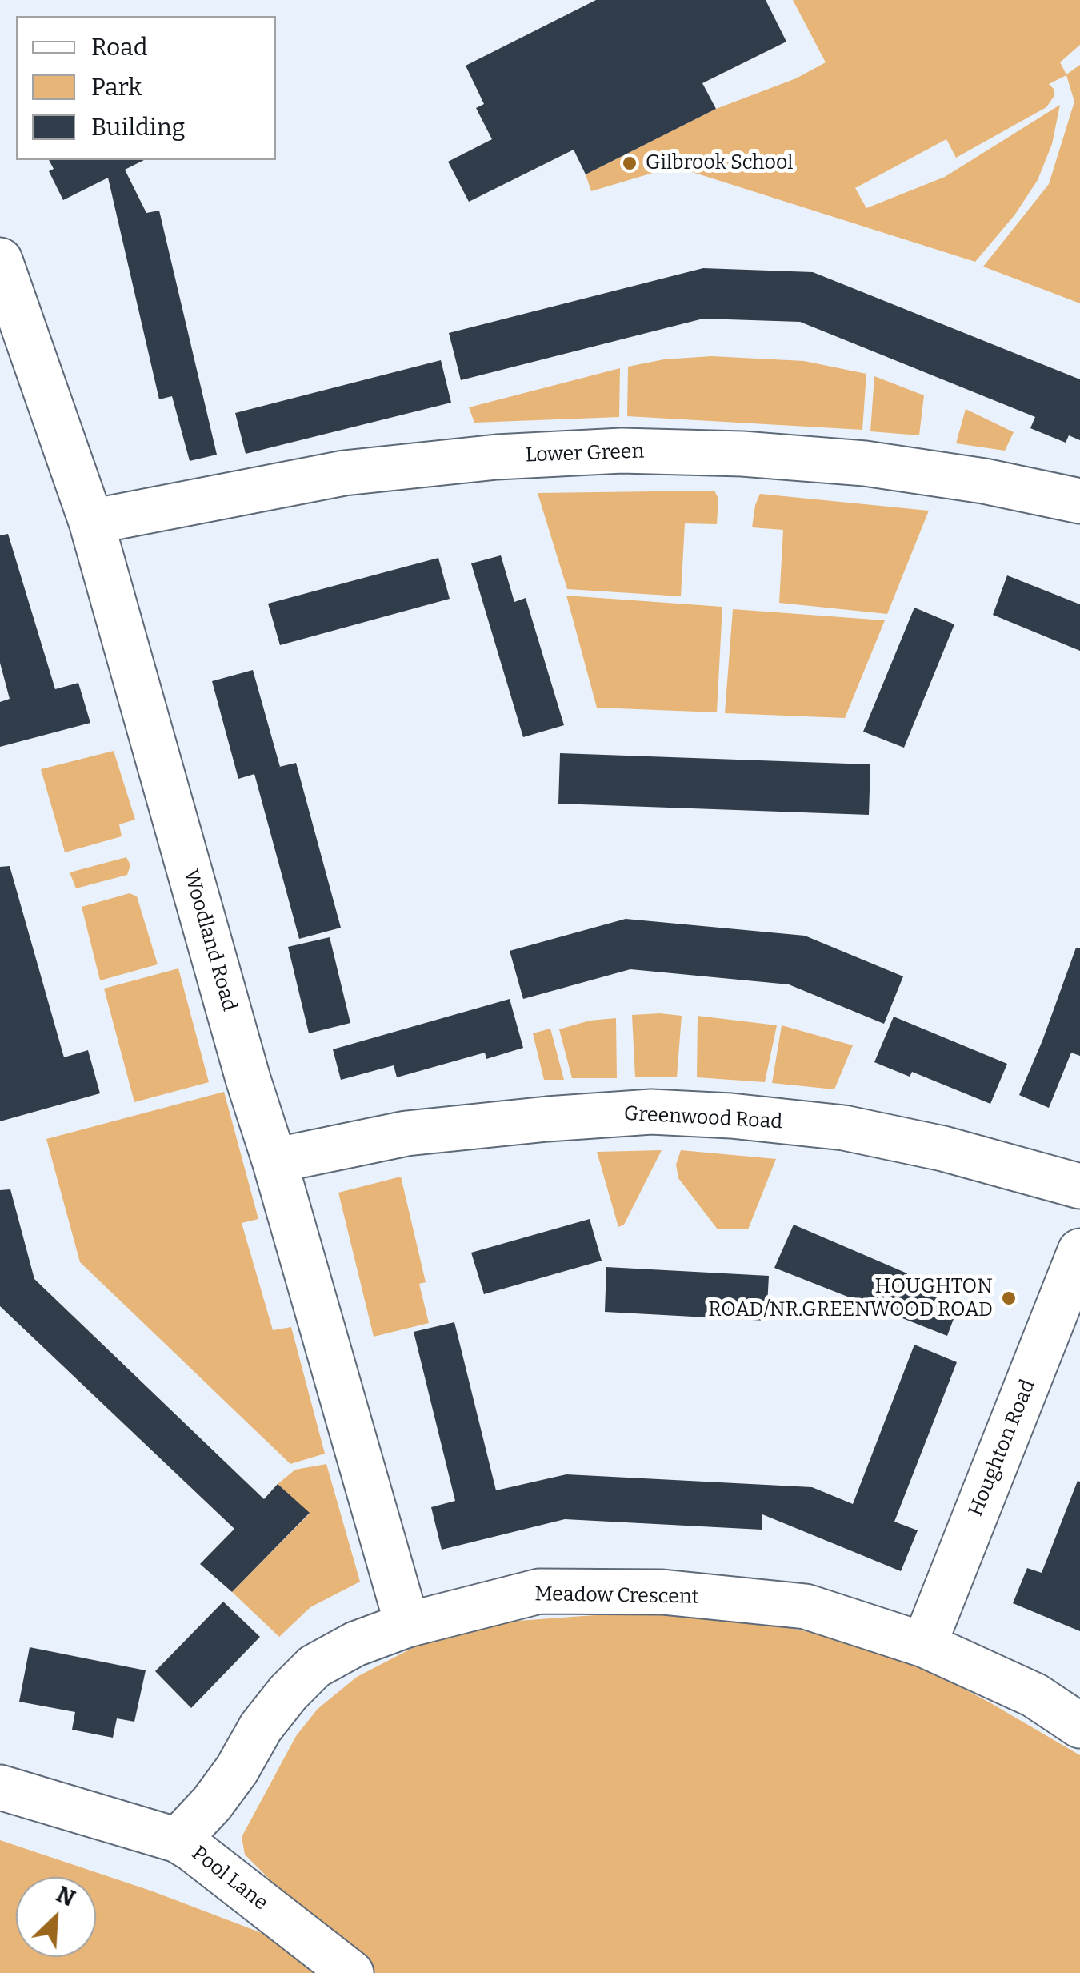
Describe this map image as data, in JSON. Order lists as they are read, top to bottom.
{
  "streets": {
    "street": [
      "Lower Green",
      "Woodland Road",
      "Greenwood Road",
      "Houghton Road",
      "Meadow Crescent",
      "Pool Lane"
    ]
  },
  "crossings": [
    ["Lower Green", "Woodland Road"],
    ["Woodland Road", "Greenwood Road"],
    ["Woodland Road", "Meadow Crescent"],
    ["Houghton Road", "Meadow Crescent"],
    ["Meadow Crescent", "Pool Lane"]
  ],
  "places": ["Gilbrook School", "HOUGHTON ROAD/NR.GREENWOOD ROAD"],
  "legend": ["Road", "Park", "Building"],
  "north": "top right"
}
